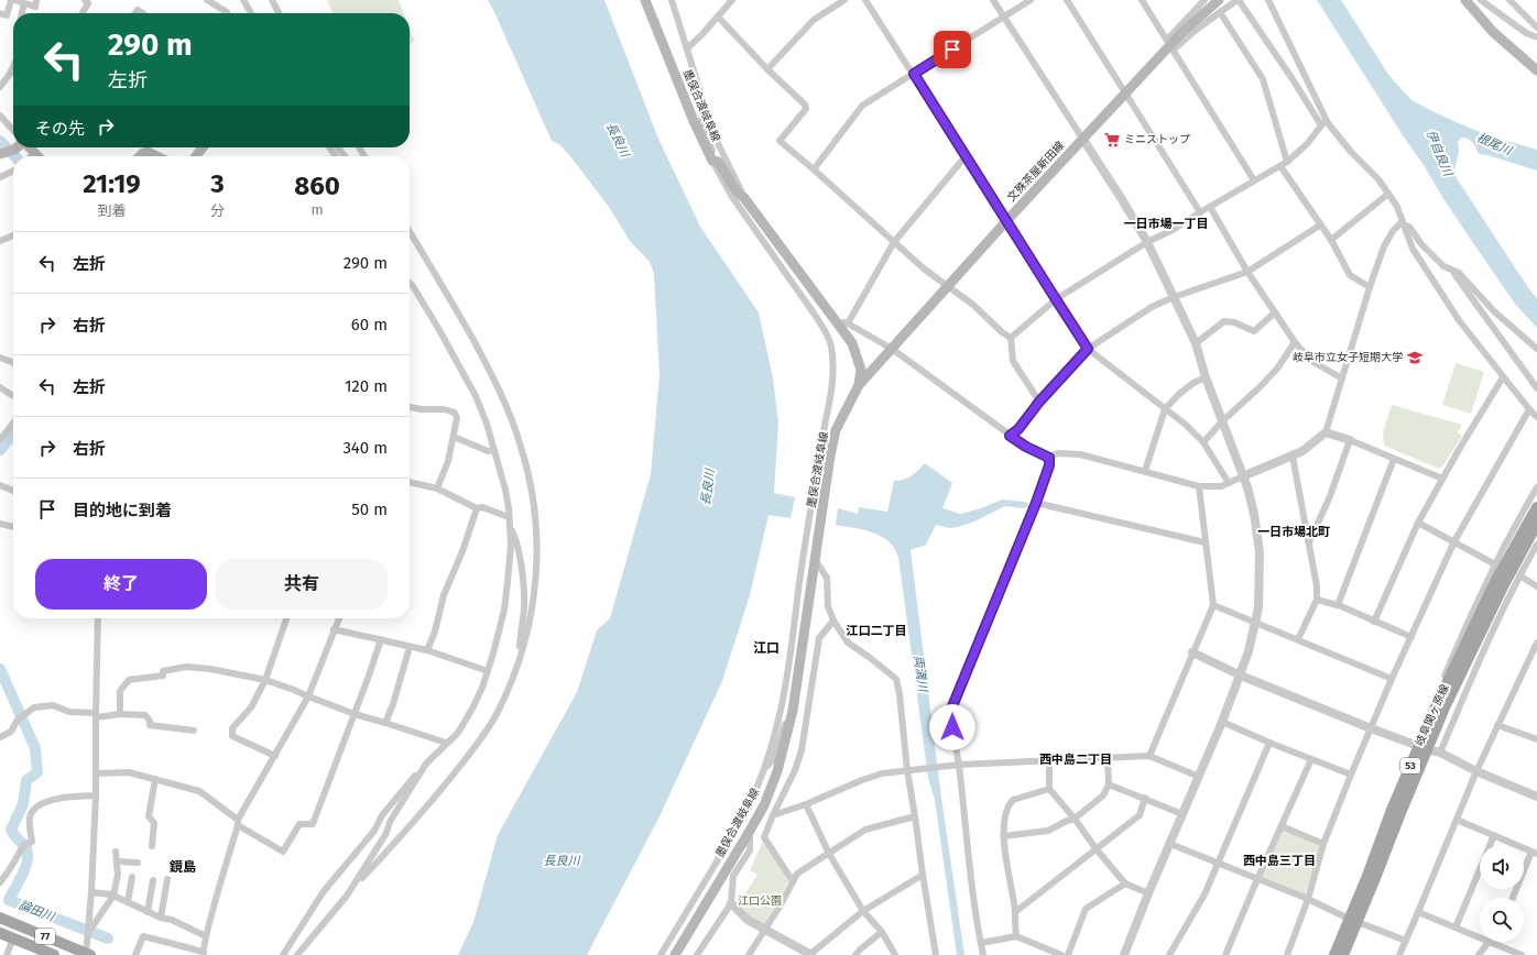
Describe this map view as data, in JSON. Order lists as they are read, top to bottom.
{
  "streets": {
    "main road": [
      "墨俣合渡岐阜線",
      "文殊茶屋新田線",
      "岐阜関ヶ原線",
      "53",
      "77"
    ]
  },
  "crossings": [
    ["墨俣合渡岐阜線", "文殊茶屋新田線"]
  ],
  "districts": [
    "一日市場一丁目",
    "一日市場北町",
    "江口二丁目",
    "江口",
    "西中島二丁目",
    "西中島三丁目",
    "鏡島"
  ],
  "water": [
    "長良川",
    "根尾川",
    "伊自良川",
    "両満川",
    "論田川"
  ],
  "parks": ["江口公園"],
  "places": {
    "supermarket": ["ミニストップ"],
    "school or university": ["岐阜市立女子短期大学"]
  },
  "page": {
    "turn": ["290 m", "左折"],
    "then": "その先",
    "eta": [
      "21:19",
      "到着",
      "3",
      "分",
      "860",
      "m"
    ],
    "list": [
      {
        "name": "左折",
        "value": "290 m"
      },
      {
        "name": "右折",
        "value": "60 m"
      },
      {
        "name": "左折",
        "value": "120 m"
      },
      {
        "name": "右折",
        "value": "340 m"
      },
      {
        "name": "目的地に到着",
        "value": "50 m"
      }
    ],
    "buttons": ["終了", "共有"]
  }
}
